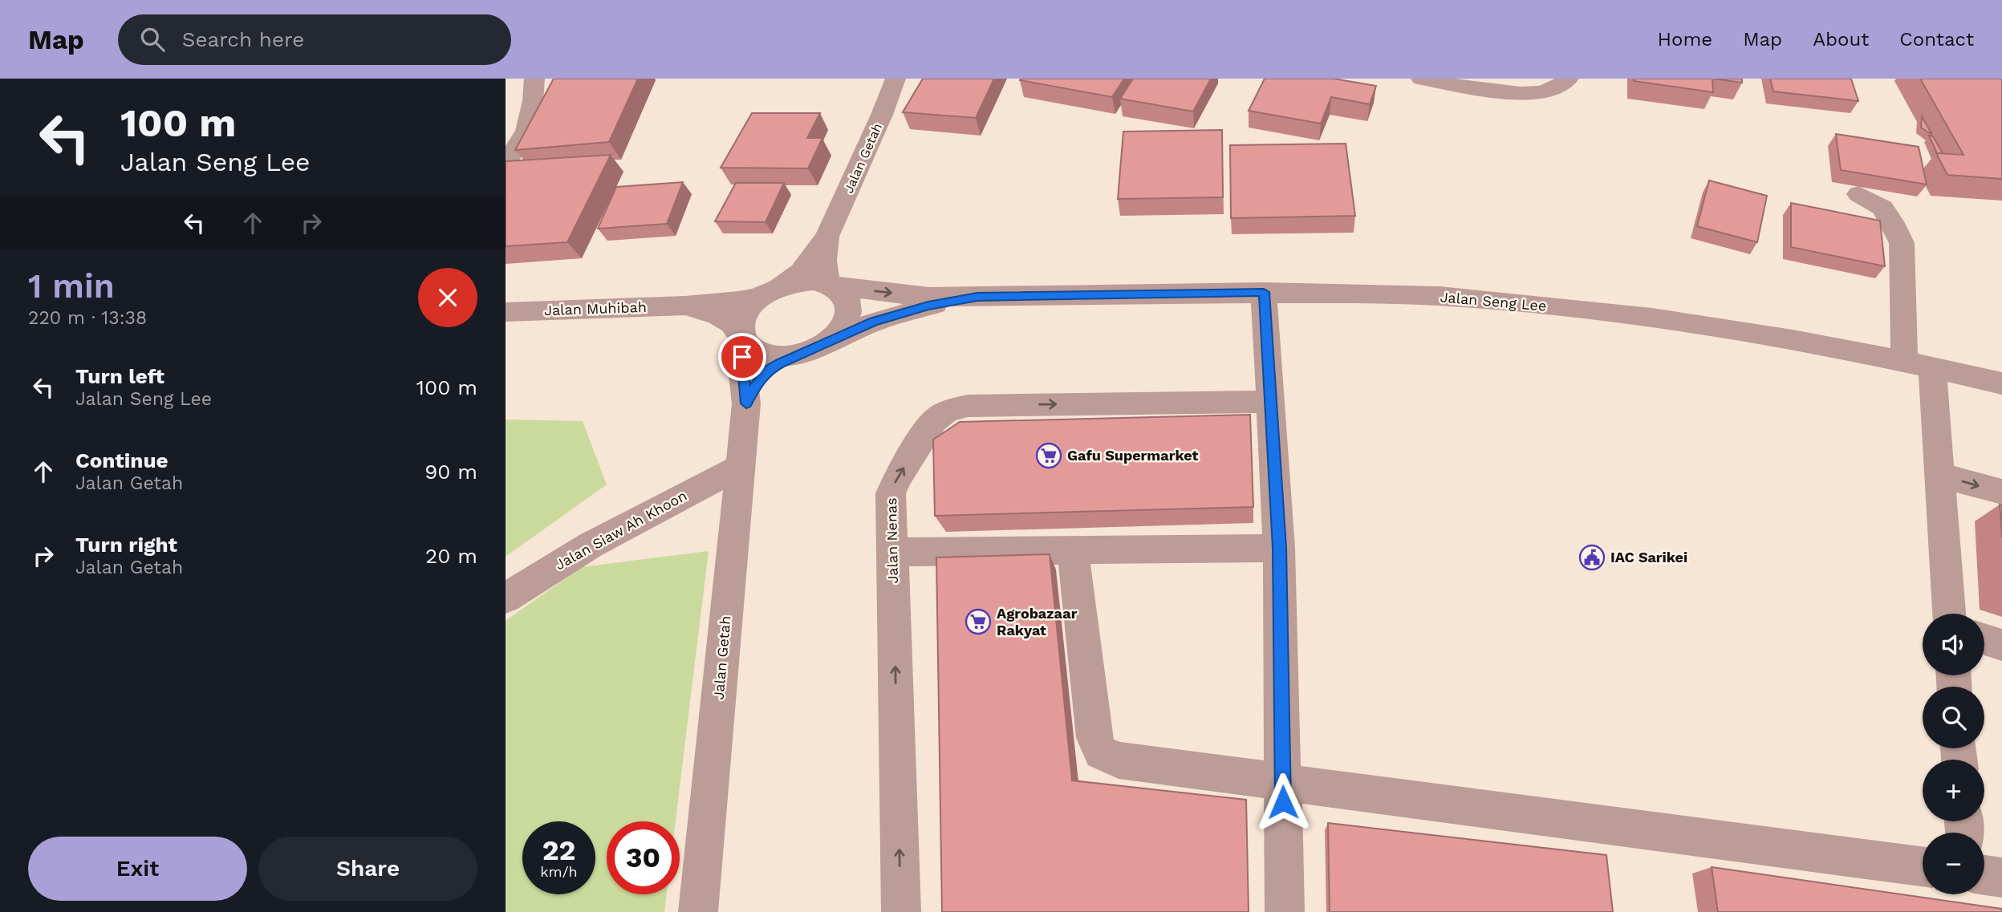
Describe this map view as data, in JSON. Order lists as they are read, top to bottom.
{
  "streets": {
    "street": [
      "Jalan Getah",
      "Jalan Seng Lee",
      "Jalan Muhibah",
      "Jalan Siaw Ah Khoon",
      "Jalan Nenas"
    ]
  },
  "crossings": [
    ["Jalan Getah", "Jalan Seng Lee"],
    ["Jalan Getah", "Jalan Muhibah"],
    ["Jalan Getah", "Jalan Siaw Ah Khoon"],
    ["Jalan Seng Lee", "Jalan Muhibah"]
  ],
  "places": {
    "supermarket": ["Gafu Supermarket", "Agrobazaar Rakyat"],
    "public building": ["IAC Sarikei"]
  },
  "page": {
    "header": "Map",
    "search": "Search here",
    "nav": [
      "Home",
      "Map",
      "About",
      "Contact"
    ],
    "turn": ["100 m", "Jalan Seng Lee"],
    "heading": ["1 min", "220 m · 13:38"],
    "list": [
      {
        "name": "Turn left",
        "note": "Jalan Seng Lee",
        "value": "100 m"
      },
      {
        "name": "Continue",
        "note": "Jalan Getah",
        "value": "90 m"
      },
      {
        "name": "Turn right",
        "note": "Jalan Getah",
        "value": "20 m"
      }
    ],
    "map_buttons": ["+", "−"],
    "speed": "22 km/h",
    "limit": "30",
    "buttons": ["Exit", "Share"]
  }
}
